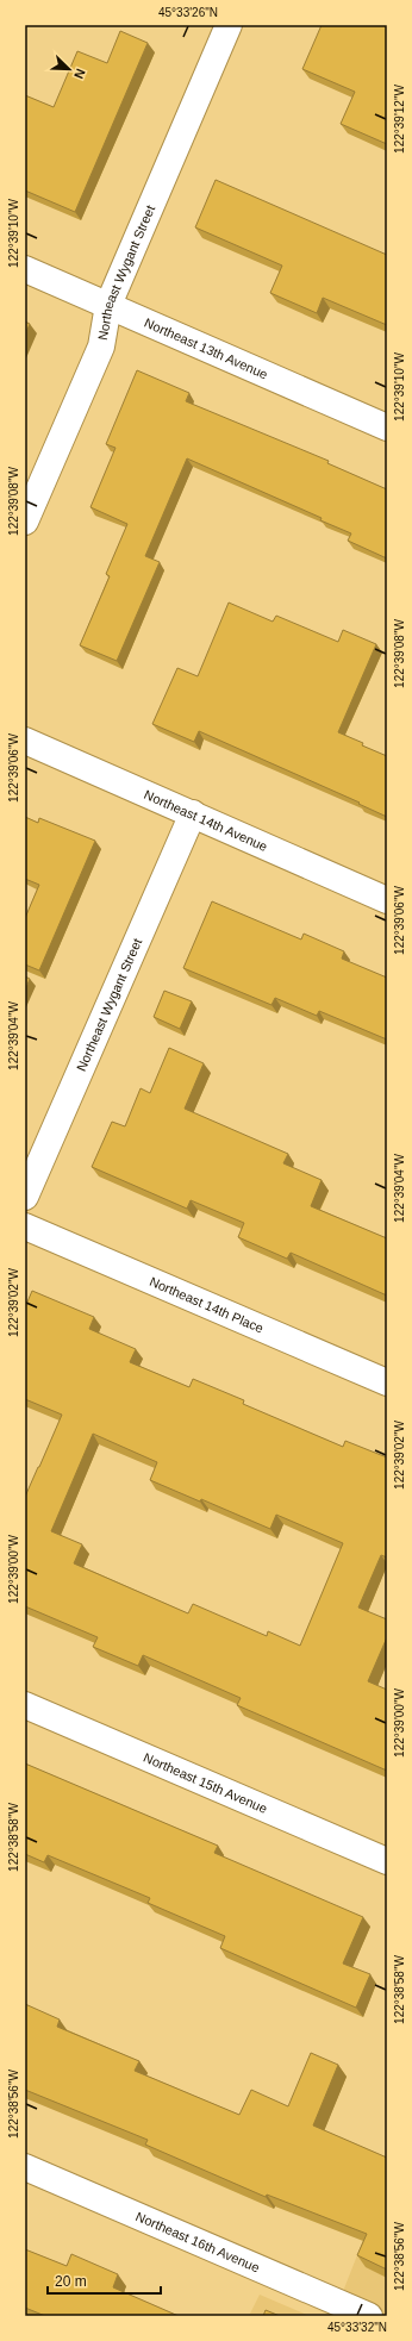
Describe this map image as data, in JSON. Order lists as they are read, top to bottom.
{
  "streets": {
    "street": [
      "Northeast Wygant Street",
      "Northeast 13th Avenue",
      "Northeast 14th Avenue",
      "Northeast 14th Place",
      "Northeast 15th Avenue",
      "Northeast 16th Avenue"
    ]
  },
  "crossings": [
    ["Northeast Wygant Street", "Northeast 13th Avenue"],
    ["Northeast Wygant Street", "Northeast 14th Avenue"]
  ],
  "scale_bar": "20 m",
  "north": "bottom right",
  "coordinates": [
    "45°33'26\"N",
    "122°39'12\"W",
    "122°39'10\"W",
    "122°39'08\"W",
    "122°39'06\"W",
    "122°39'04\"W",
    "122°39'02\"W",
    "122°39'00\"W",
    "122°38'58\"W",
    "122°38'56\"W",
    "45°33'32\"N"
  ]
}
